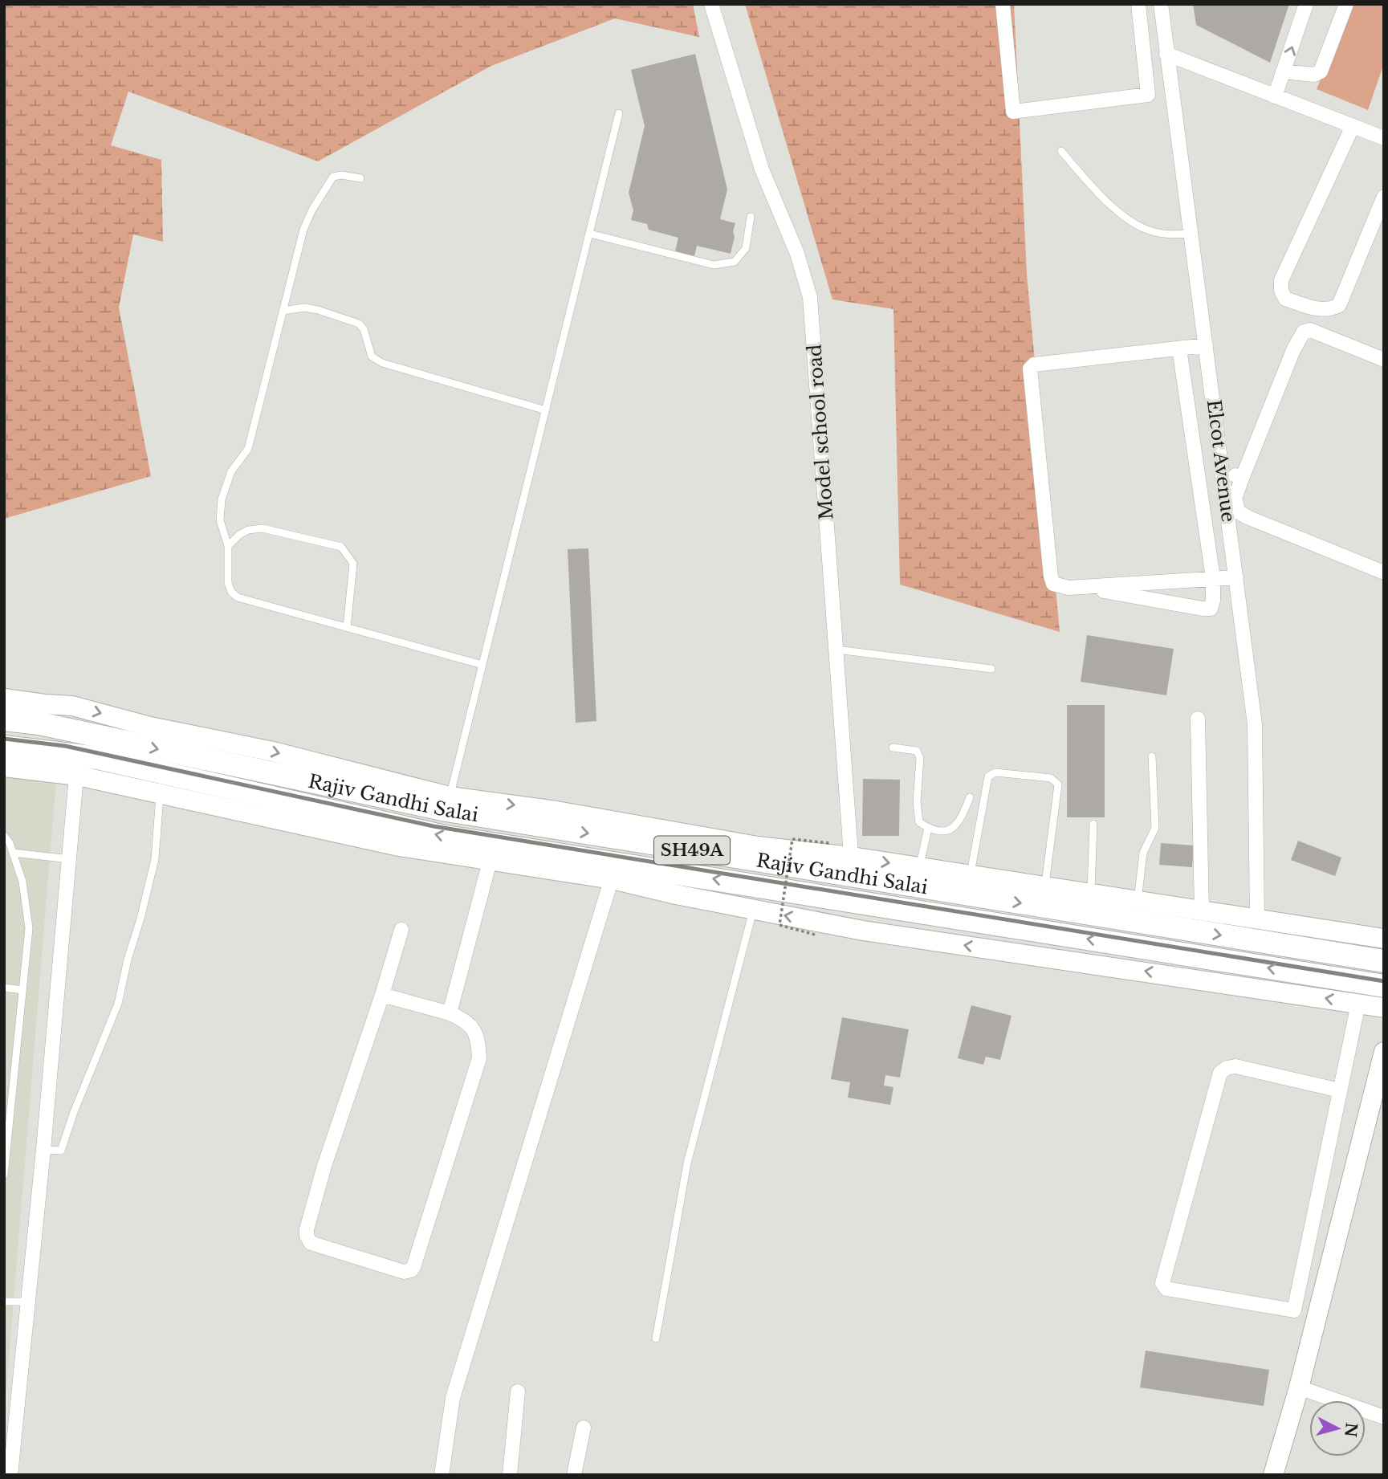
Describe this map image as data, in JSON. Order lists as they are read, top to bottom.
{
  "streets": {
    "main road": ["Rajiv Gandhi Salai", "SH49A"],
    "street": ["Model school road", "Elcot Avenue"]
  },
  "crossings": [
    ["Model school road", "Rajiv Gandhi Salai"]
  ],
  "north": "right"
}
